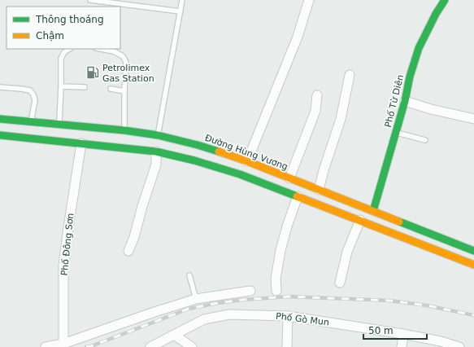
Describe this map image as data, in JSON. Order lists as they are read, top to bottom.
{
  "streets": {
    "main road": ["Phố Từ Diên", "Đường Hùng Vương"],
    "street": ["Phố Đông Sơn", "Phố Gò Mun"]
  },
  "crossings": [
    ["Phố Từ Diên", "Đường Hùng Vương"]
  ],
  "places": {
    "fuel station": ["Petrolimex Gas Station"]
  },
  "legend": ["Thông thoáng", "Chậm"],
  "scale_bar": "50 m"
}
